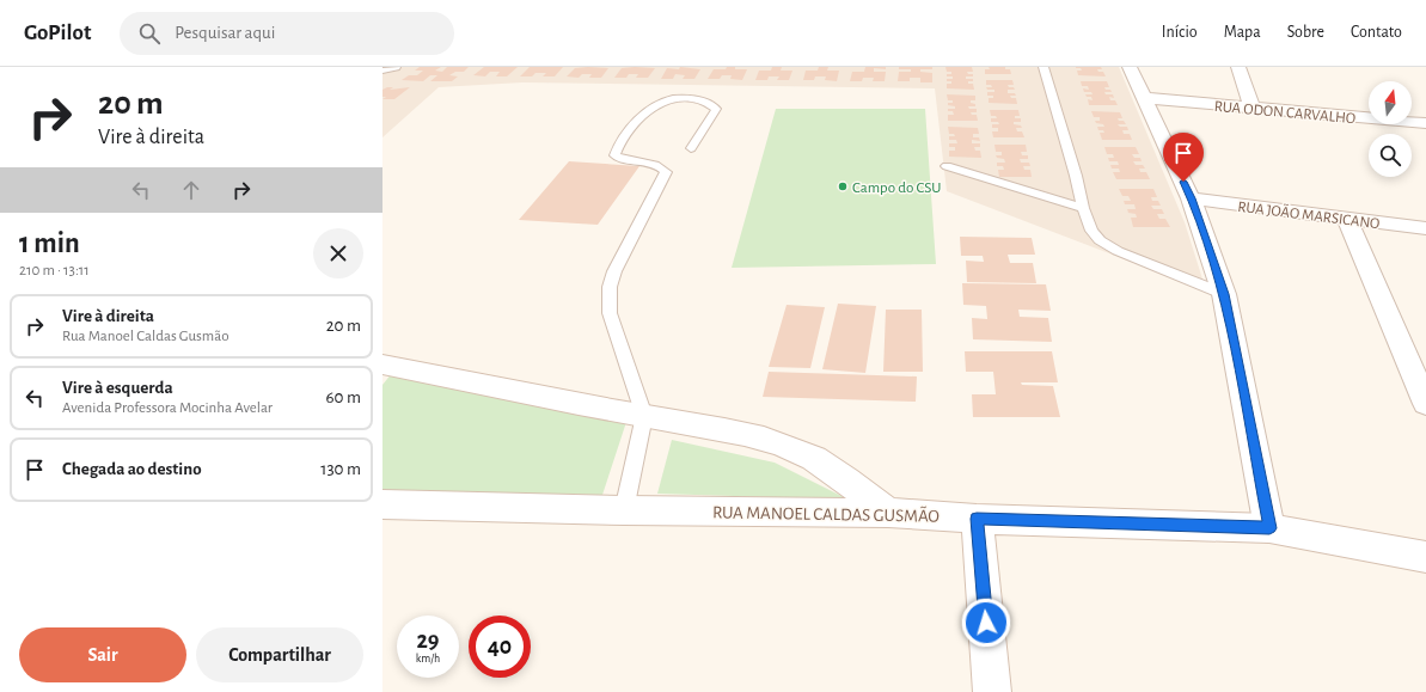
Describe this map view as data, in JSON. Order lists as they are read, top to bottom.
{
  "streets": {
    "street": ["RUA ODON CARVALHO", "RUA JOÃO MARSICANO", "RUA MANOEL CALDAS GUSMÃO"]
  },
  "places": ["Campo do CSU"],
  "north": "top",
  "page": {
    "header": "GoPilot",
    "search": "Pesquisar aqui",
    "nav": [
      "Início",
      "Mapa",
      "Sobre",
      "Contato"
    ],
    "turn": ["20 m", "Vire à direita"],
    "heading": ["1 min", "210 m · 13:11"],
    "list": [
      {
        "name": "Vire à direita",
        "note": "Rua Manoel Caldas Gusmão",
        "value": "20 m"
      },
      {
        "name": "Vire à esquerda",
        "note": "Avenida Professora Mocinha Avelar",
        "value": "60 m"
      },
      {
        "name": "Chegada ao destino",
        "value": "130 m"
      }
    ],
    "speed": "29 km/h",
    "limit": "40",
    "buttons": ["Sair", "Compartilhar"]
  }
}
